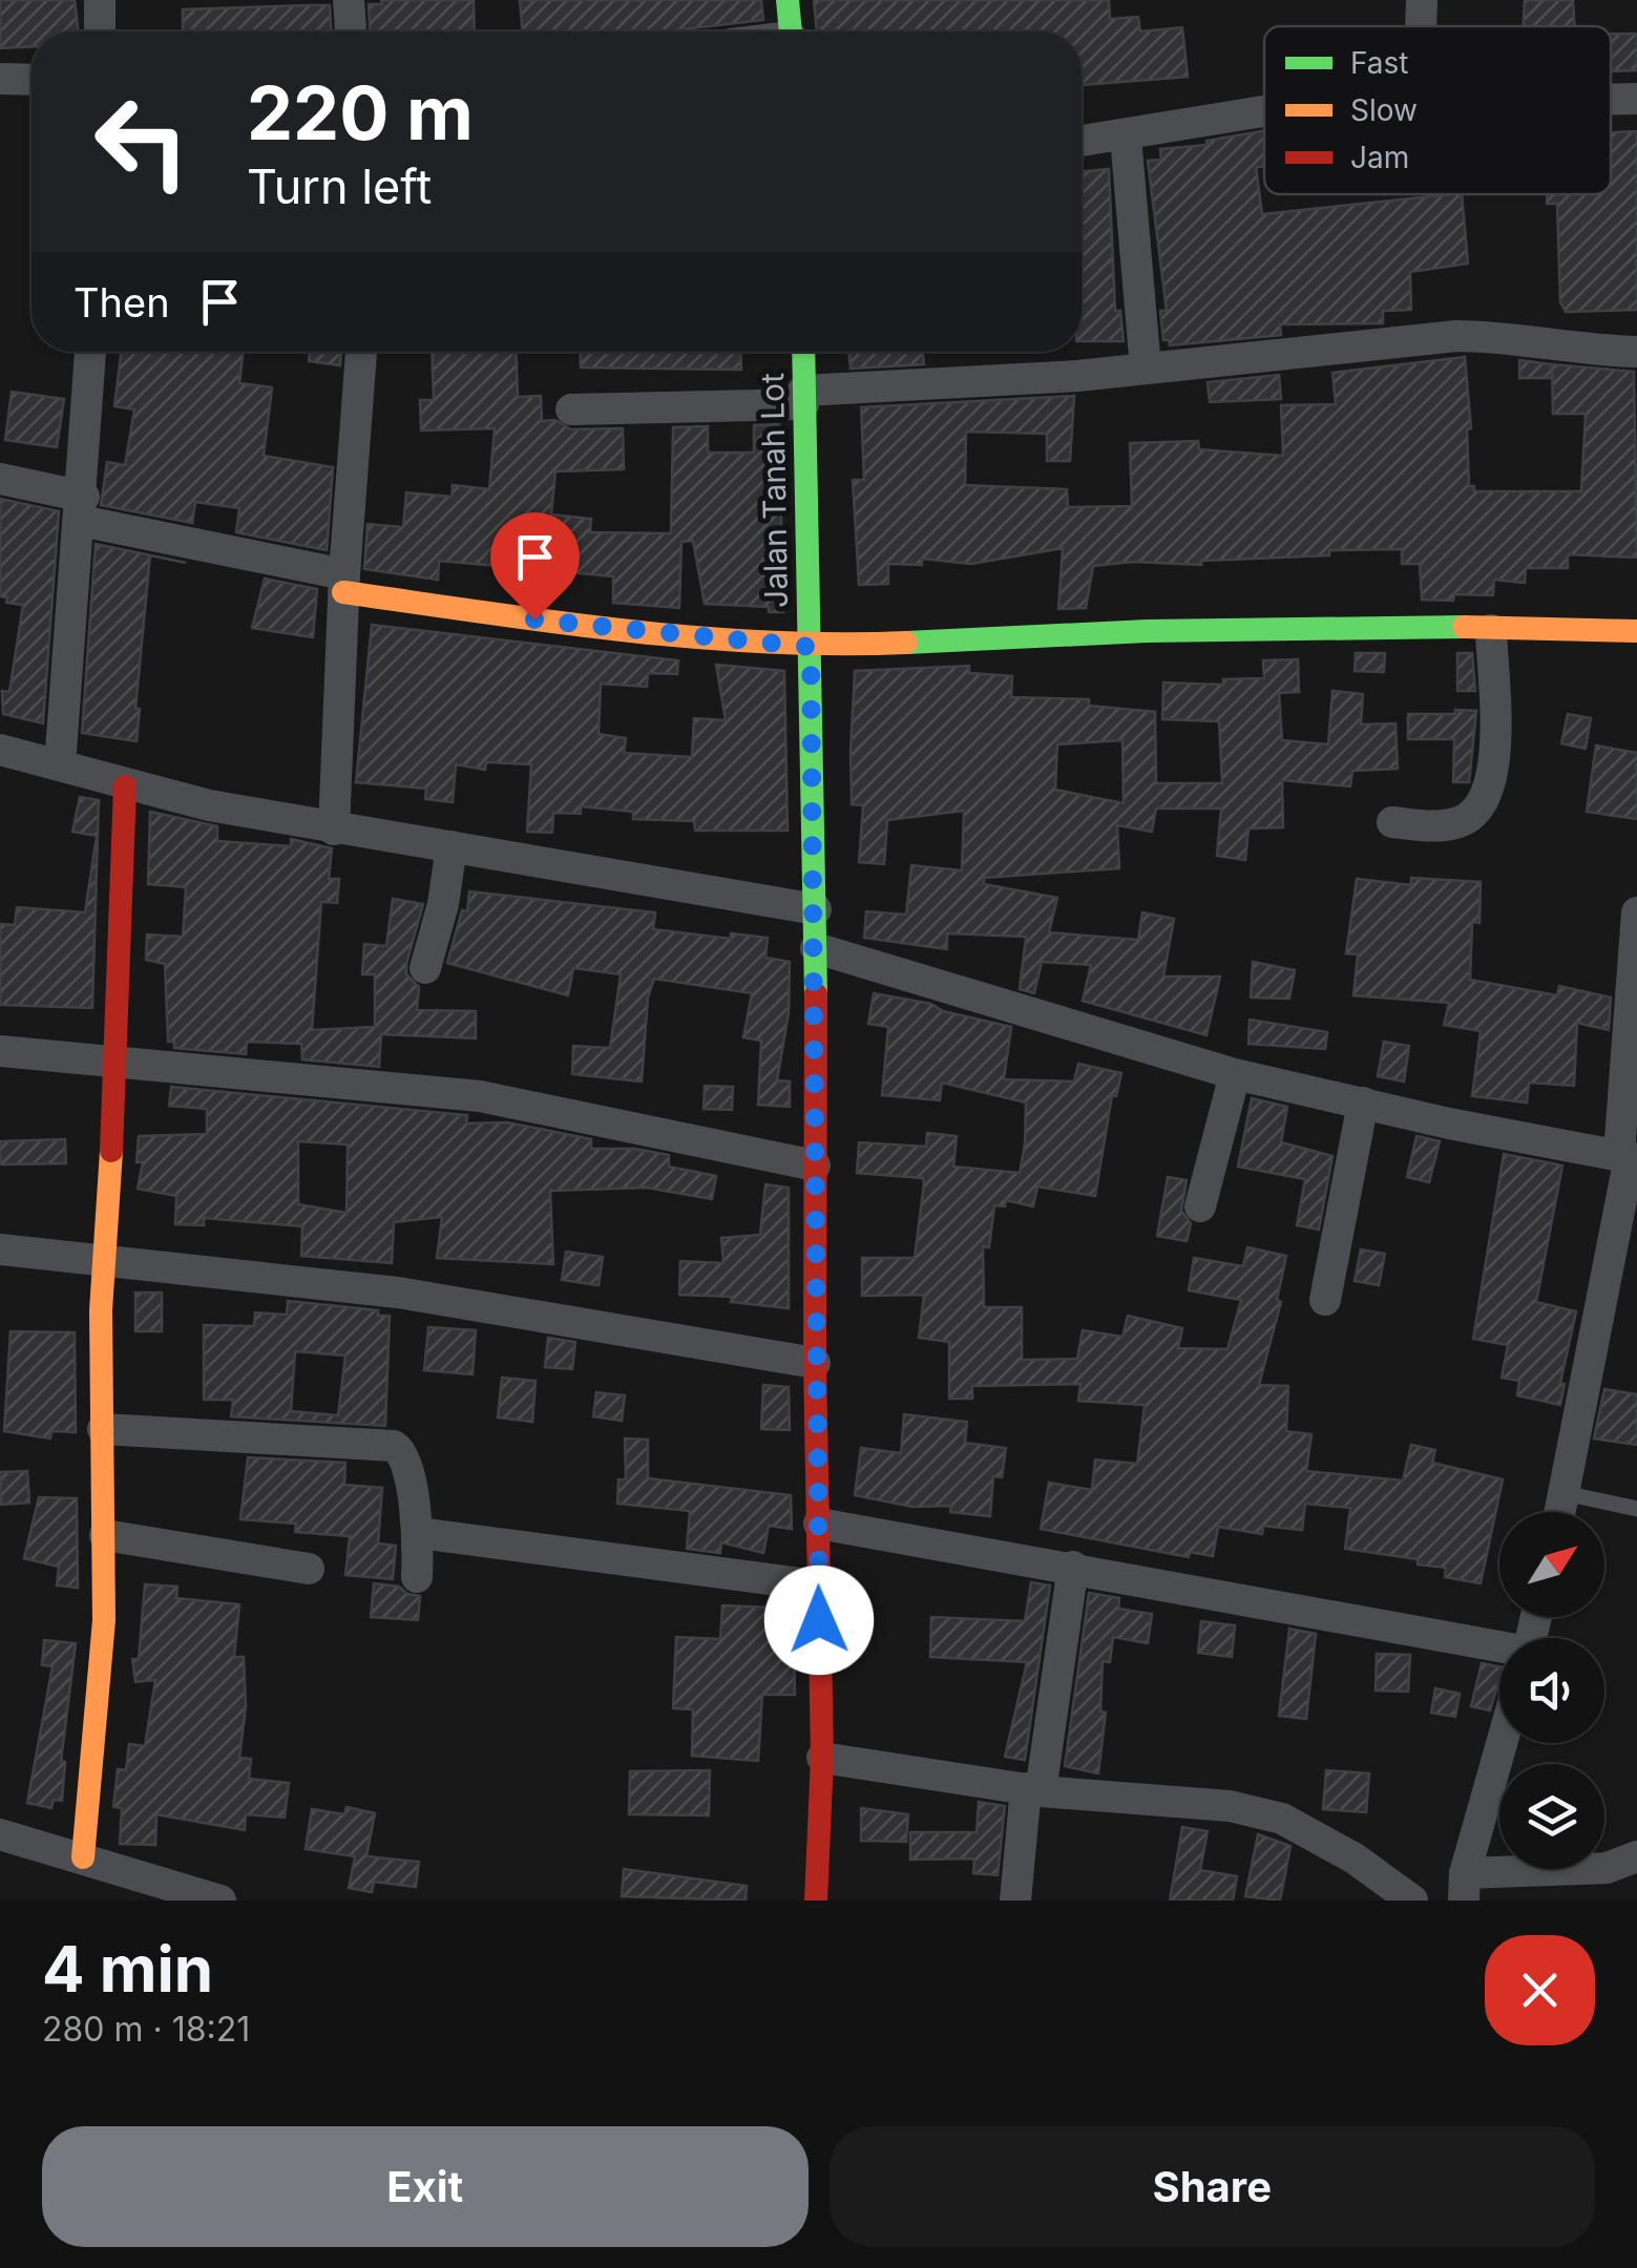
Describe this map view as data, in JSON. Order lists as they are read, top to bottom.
{
  "streets": {
    "street": ["Jalan Tanah Lot"]
  },
  "legend": ["Fast", "Slow", "Jam"],
  "north": "top right",
  "page": {
    "turn": ["220 m", "Turn left"],
    "then": "Then",
    "heading": ["4 min", "280 m · 18:21"],
    "buttons": ["Exit", "Share"]
  }
}
